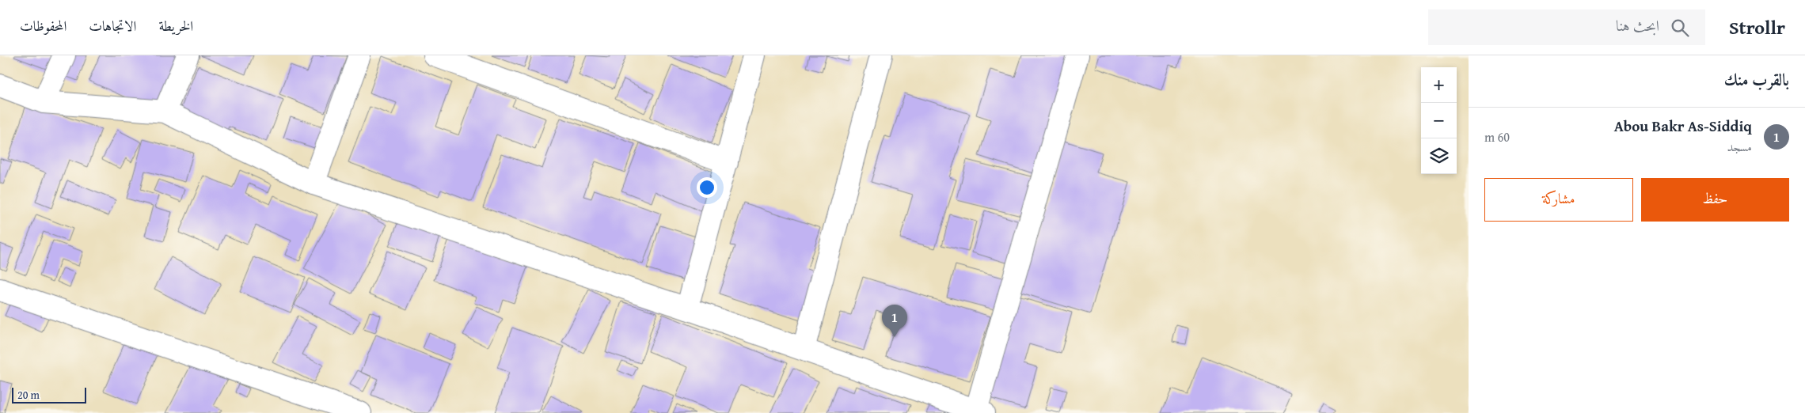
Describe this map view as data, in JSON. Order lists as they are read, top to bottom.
{
  "scale_bar": "20 m",
  "page": {
    "header": "Strollr",
    "search": "ابحث هنا",
    "nav": ["الخريطة", "الاتجاهات", "المحفوظات"],
    "heading": "بالقرب منك",
    "map_buttons": ["+", "−"],
    "list": [
      {
        "mark": "1",
        "name": "Abou Bakr As-Siddiq",
        "note": "مسجد",
        "value": "60 m"
      }
    ],
    "buttons": ["حفظ", "مشاركة"],
    "pins": "1",
    "scale": "20 m"
  }
}
